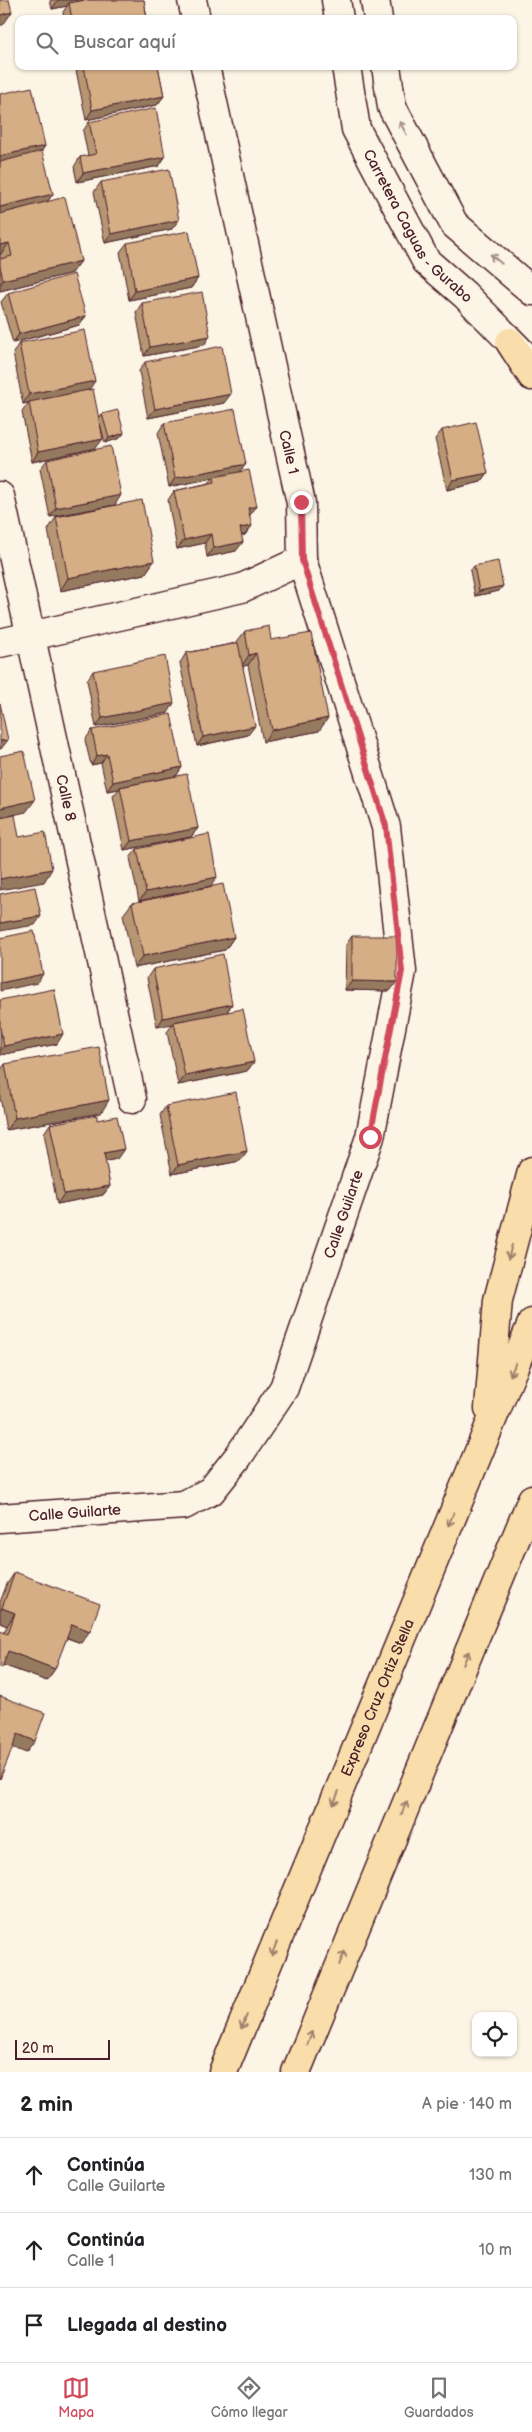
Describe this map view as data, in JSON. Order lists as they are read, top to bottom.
{
  "streets": {
    "highway": ["Expreso Cruz Ortiz Stella"],
    "street": [
      "Carretera Caguas - Gurabo",
      "Calle 1",
      "Calle 8",
      "Calle Guilarte"
    ]
  },
  "crossings": [
    ["Calle 1", "Calle Guilarte"]
  ],
  "scale_bar": "20 m",
  "page": {
    "search": "Buscar aquí",
    "scale": "20 m",
    "heading": ["2 min", "A pie · 140 m"],
    "list": [
      ["Continúa", "Calle Guilarte", "130 m"],
      ["Continúa", "Calle 1", "10 m"],
      "Llegada al destino"
    ],
    "nav": ["Mapa", "Cómo llegar", "Guardados"]
  }
}
